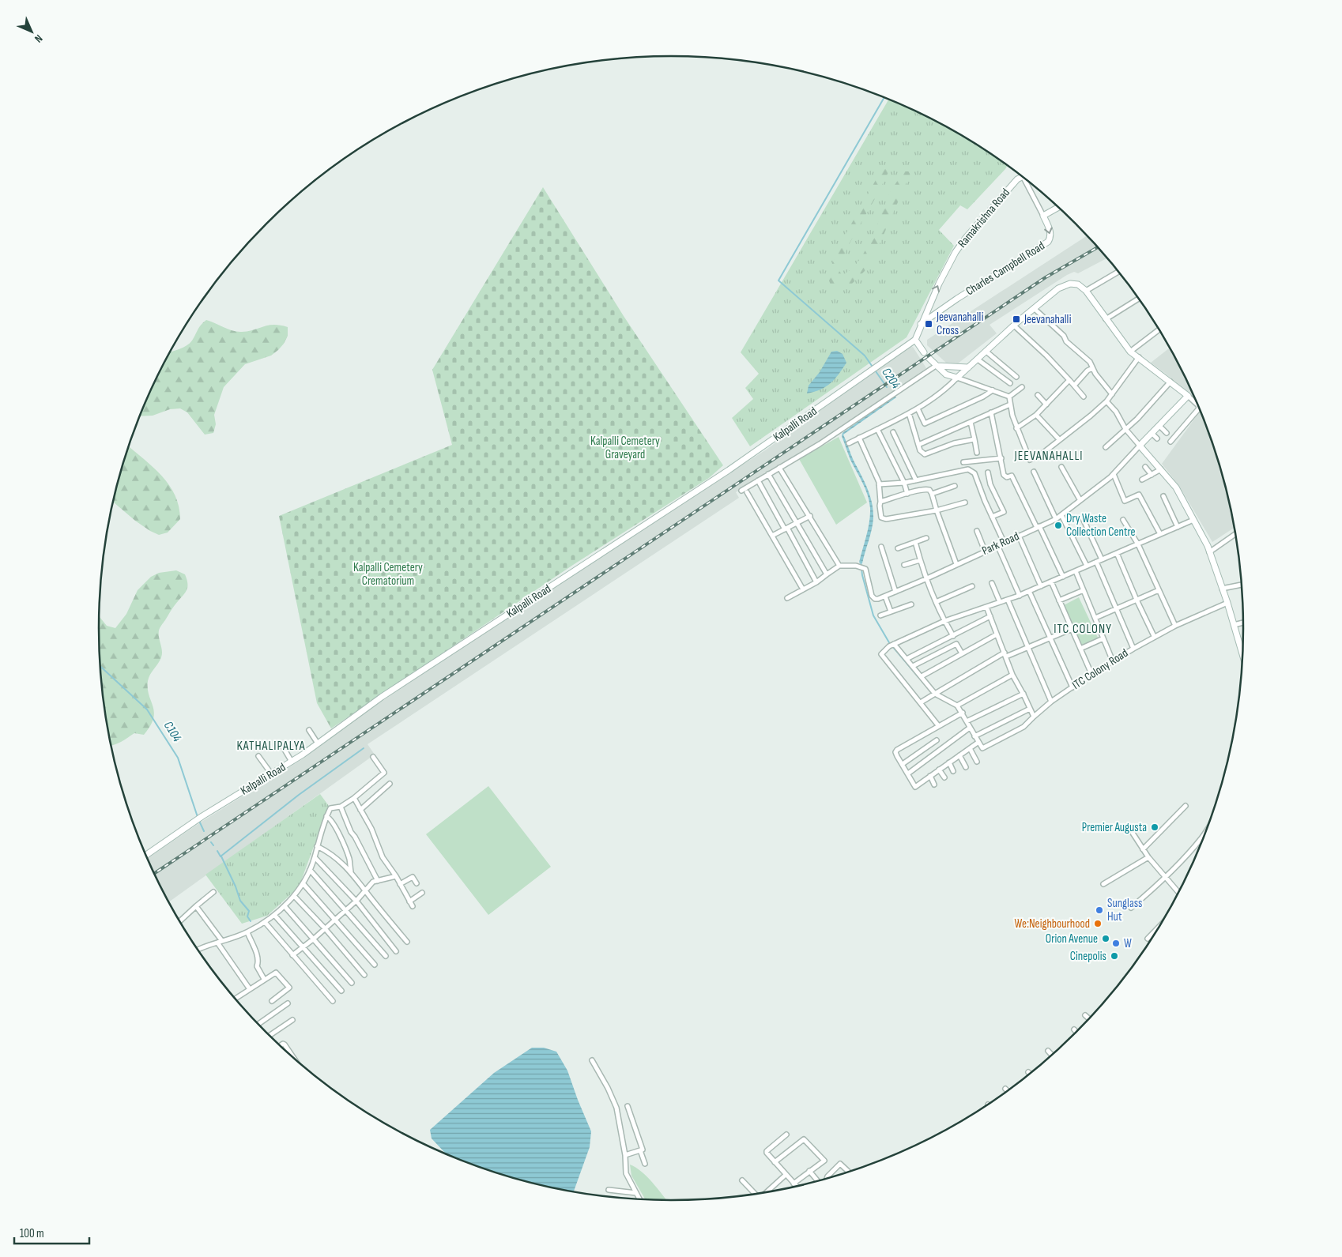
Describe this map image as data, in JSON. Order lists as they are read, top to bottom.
{
  "streets": {
    "street": [
      "Ramakrishna Road",
      "Charles Campbell Road",
      "Kalpalli Road",
      "Park Road",
      "ITC Colony Road"
    ]
  },
  "crossings": [
    ["Ramakrishna Road", "Charles Campbell Road"],
    ["Ramakrishna Road", "Kalpalli Road"]
  ],
  "one_way": ["Ramakrishna Road", "Charles Campbell Road"],
  "districts": ["JEEVANAHALLI", "ITC COLONY", "KATHALIPALYA"],
  "water": ["C204", "C104"],
  "parks": ["Kalpalli Cemetery Graveyard", "Kalpalli Cemetery Crematorium"],
  "places": {
    "transit": ["Jeevanahalli", "Jeevanahalli Cross"],
    "other": [
      "Dry Waste Collection Centre",
      "Premier Augusta",
      "Sunglass Hut",
      "We:Neighbourhood",
      "Orion Avenue",
      "W",
      "Cinepolis"
    ]
  },
  "scale_bar": "100 m",
  "north": "bottom right"
}
